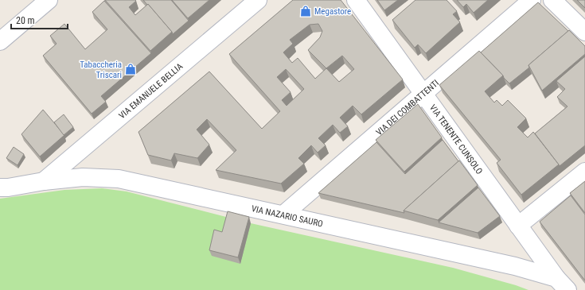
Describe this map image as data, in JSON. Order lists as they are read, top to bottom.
{
  "streets": {
    "street": [
      "VIA EMANUELE BELLIA",
      "VIA DEI COMBATTENTI",
      "VIA TENENTE CUNSOLO",
      "VIA NAZARIO SAURO"
    ]
  },
  "crossings": [
    ["VIA EMANUELE BELLIA", "VIA NAZARIO SAURO"],
    ["VIA DEI COMBATTENTI", "VIA TENENTE CUNSOLO"],
    ["VIA DEI COMBATTENTI", "VIA NAZARIO SAURO"],
    ["VIA TENENTE CUNSOLO", "VIA NAZARIO SAURO"]
  ],
  "places": {
    "shop": ["Megastore", "Tabaccheria Triscari"]
  },
  "scale_bar": "20 m"
}
